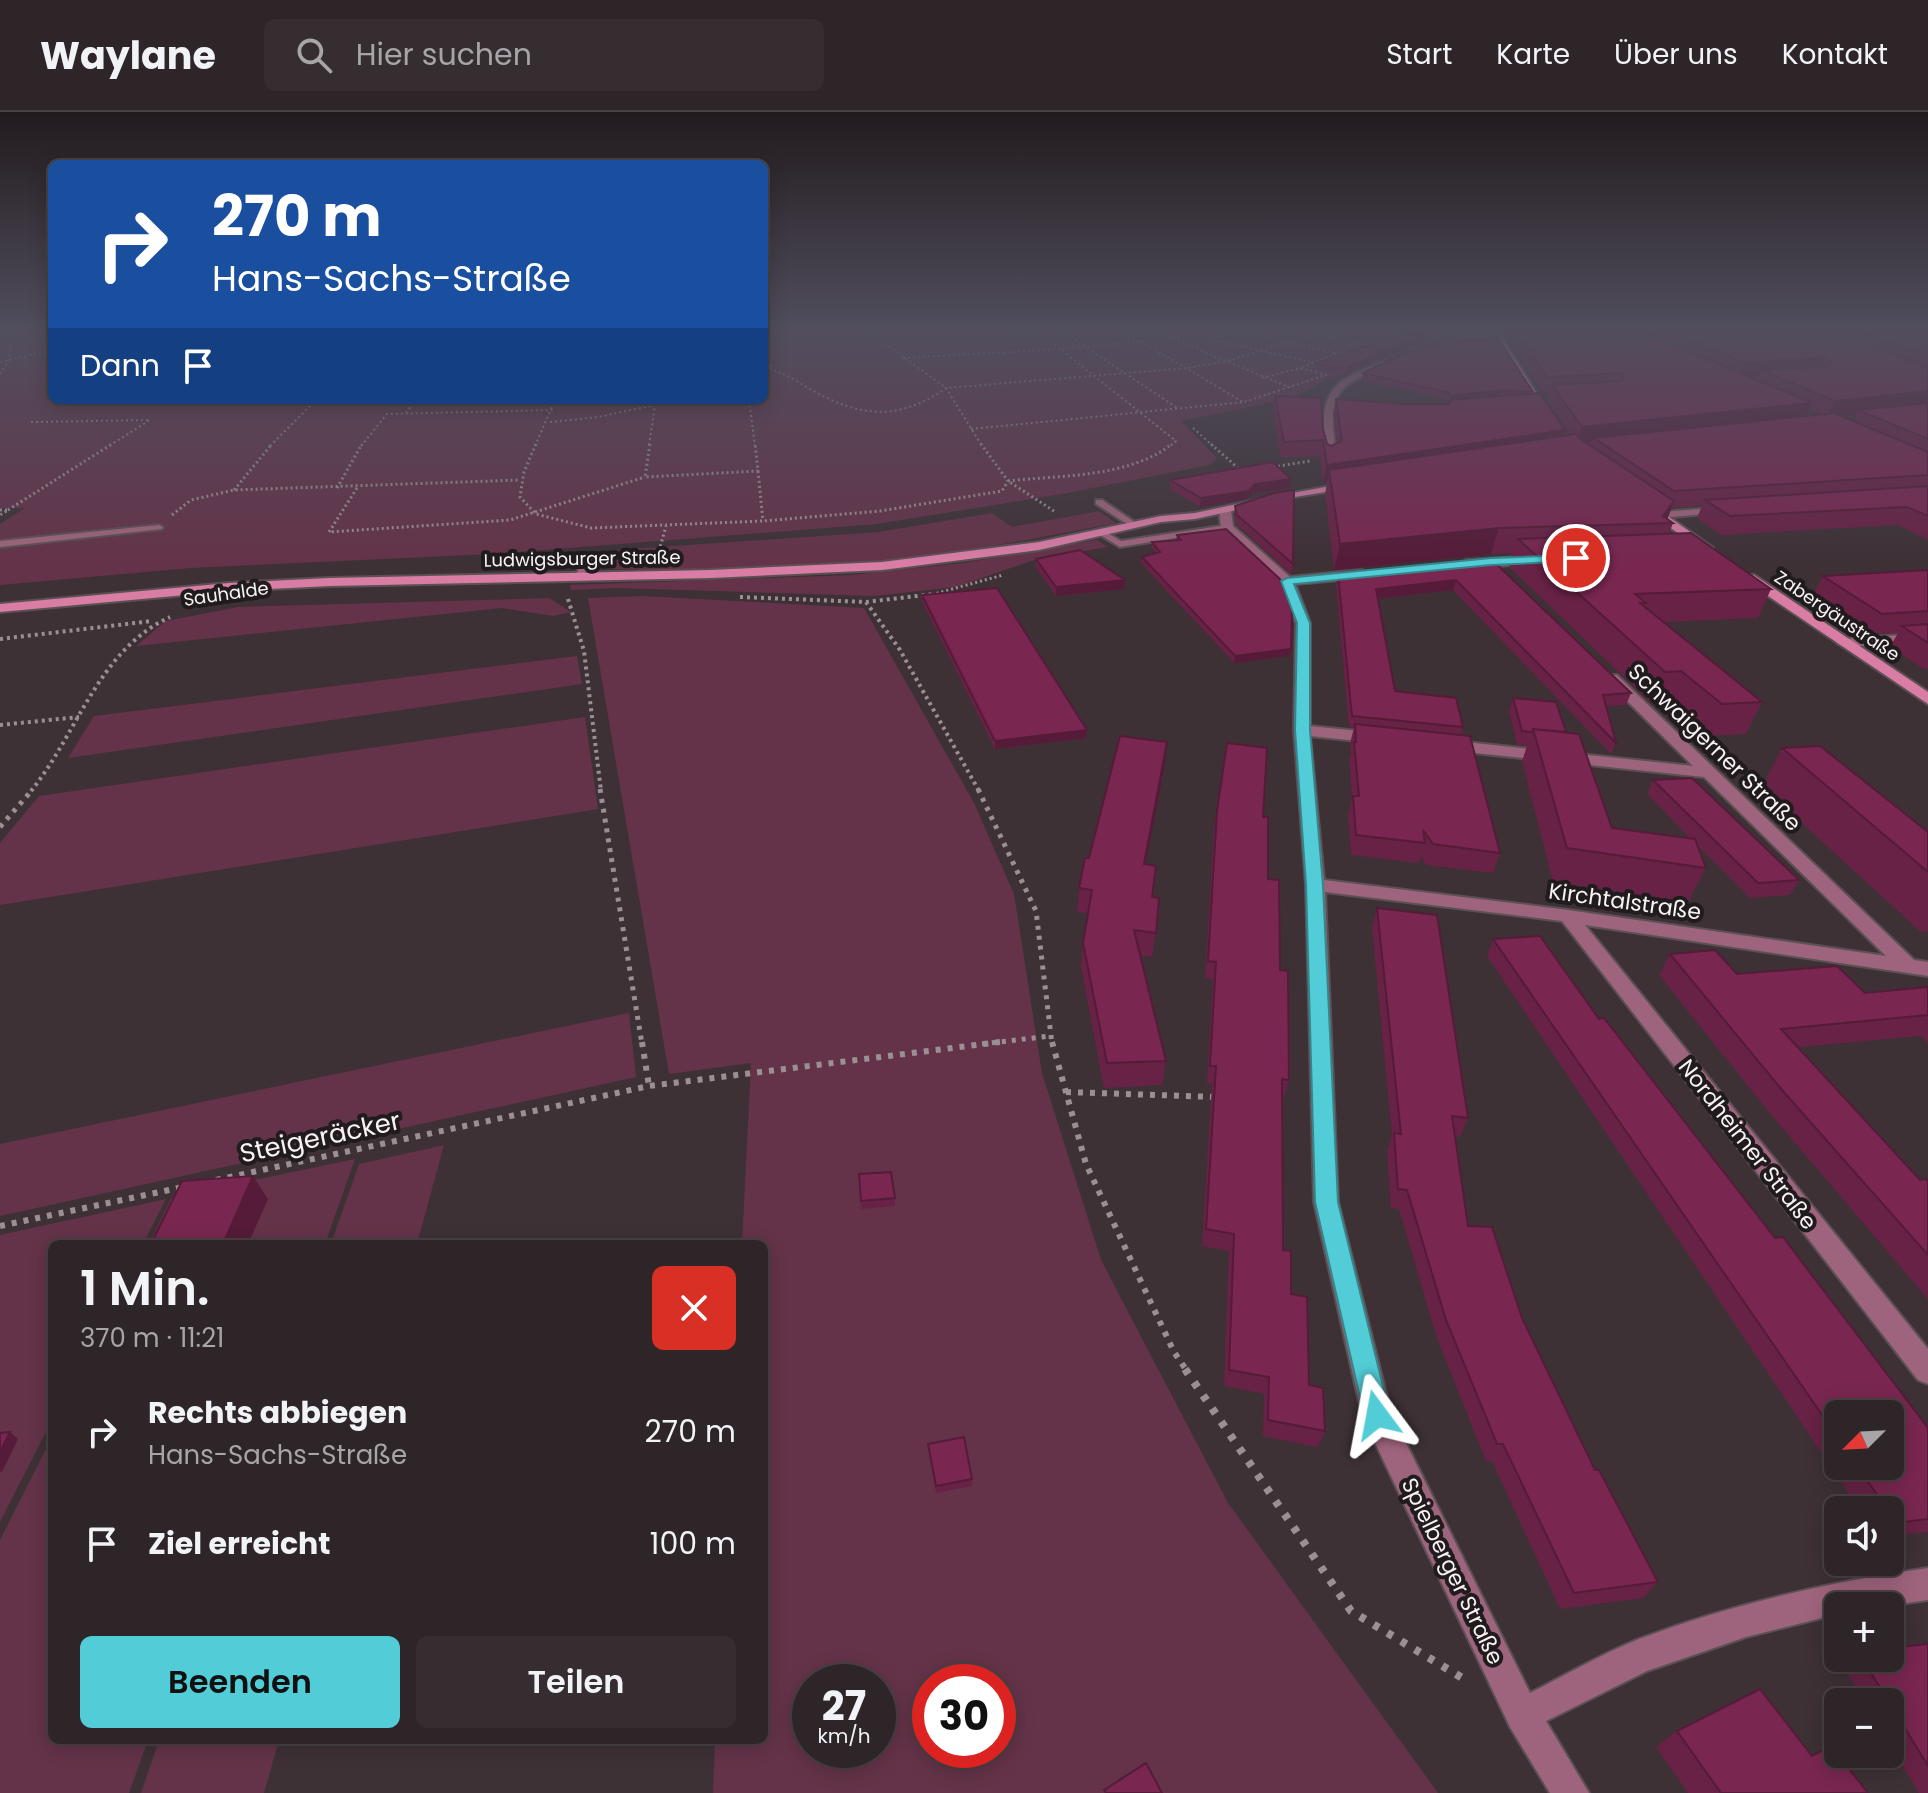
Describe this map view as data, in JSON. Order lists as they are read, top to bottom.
{
  "streets": {
    "main road": ["Ludwigsburger Straße", "Zabergäustraße"],
    "street": [
      "Schwaigerner Straße",
      "Kirchtalstraße",
      "Nordheimer Straße",
      "Spielberger Straße"
    ],
    "path": ["Sauhalde", "Steigeräcker"]
  },
  "crossings": [
    ["Ludwigsburger Straße", "Spielberger Straße"],
    ["Schwaigerner Straße", "Kirchtalstraße"],
    ["Kirchtalstraße", "Nordheimer Straße"],
    ["Kirchtalstraße", "Spielberger Straße"]
  ],
  "north": "bottom left",
  "page": {
    "header": "Waylane",
    "search": "Hier suchen",
    "nav": [
      "Start",
      "Karte",
      "Über uns",
      "Kontakt"
    ],
    "turn": ["270 m", "Hans-Sachs-Straße"],
    "then": "Dann",
    "heading": ["1 Min.", "370 m · 11:21"],
    "list": [
      {
        "name": "Rechts abbiegen",
        "note": "Hans-Sachs-Straße",
        "value": "270 m"
      },
      {
        "name": "Ziel erreicht",
        "value": "100 m"
      }
    ],
    "map_buttons": ["+", "−"],
    "buttons": ["Beenden", "Teilen"],
    "speed": "27 km/h",
    "limit": "30"
  }
}
